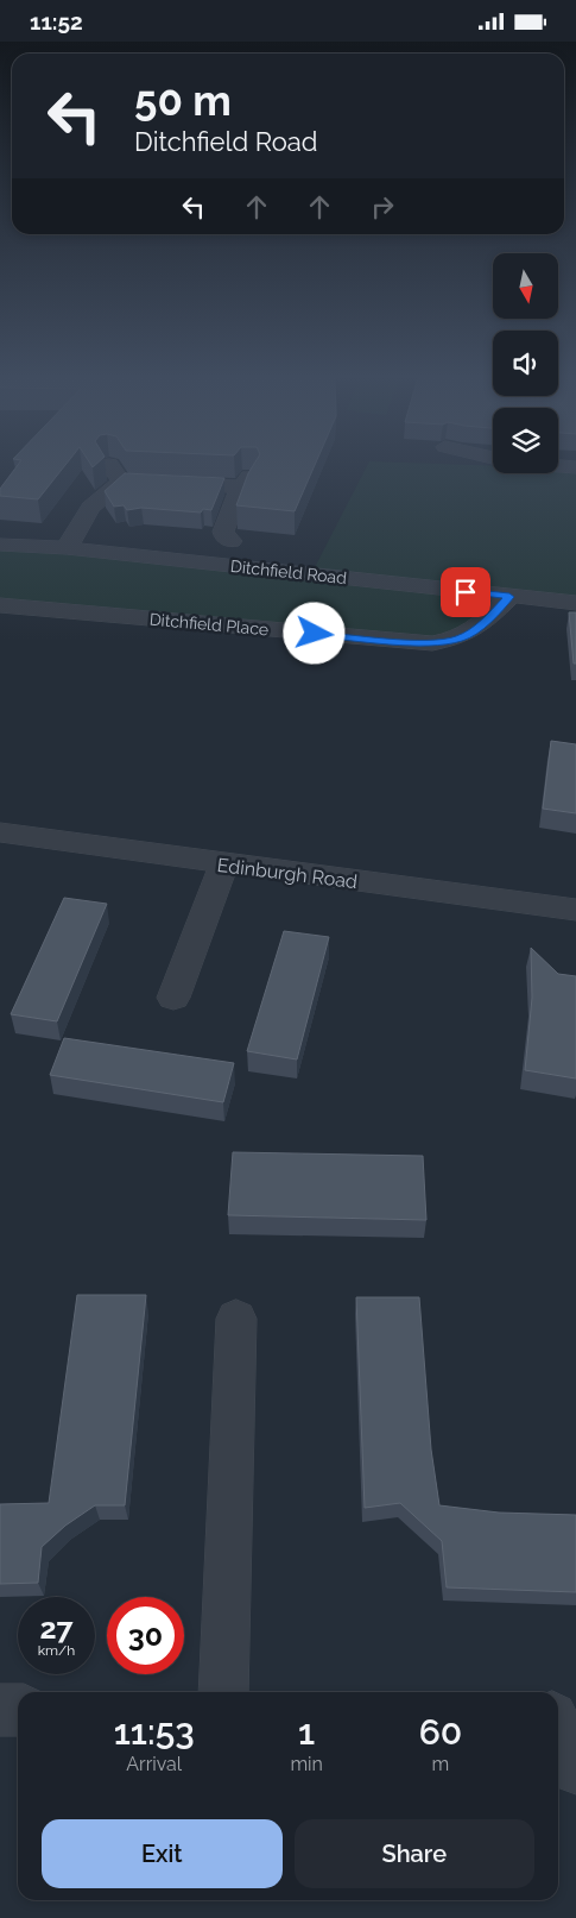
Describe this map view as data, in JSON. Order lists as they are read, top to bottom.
{
  "streets": {
    "street": ["Ditchfield Road", "Ditchfield Place", "Edinburgh Road"]
  },
  "crossings": [
    ["Ditchfield Road", "Ditchfield Place"]
  ],
  "north": "bottom",
  "page": {
    "status": "11:52",
    "turn": ["50 m", "Ditchfield Road"],
    "speed": "27 km/h",
    "limit": "30",
    "eta": [
      "11:53",
      "Arrival",
      "1",
      "min",
      "60",
      "m"
    ],
    "buttons": ["Exit", "Share"]
  }
}
